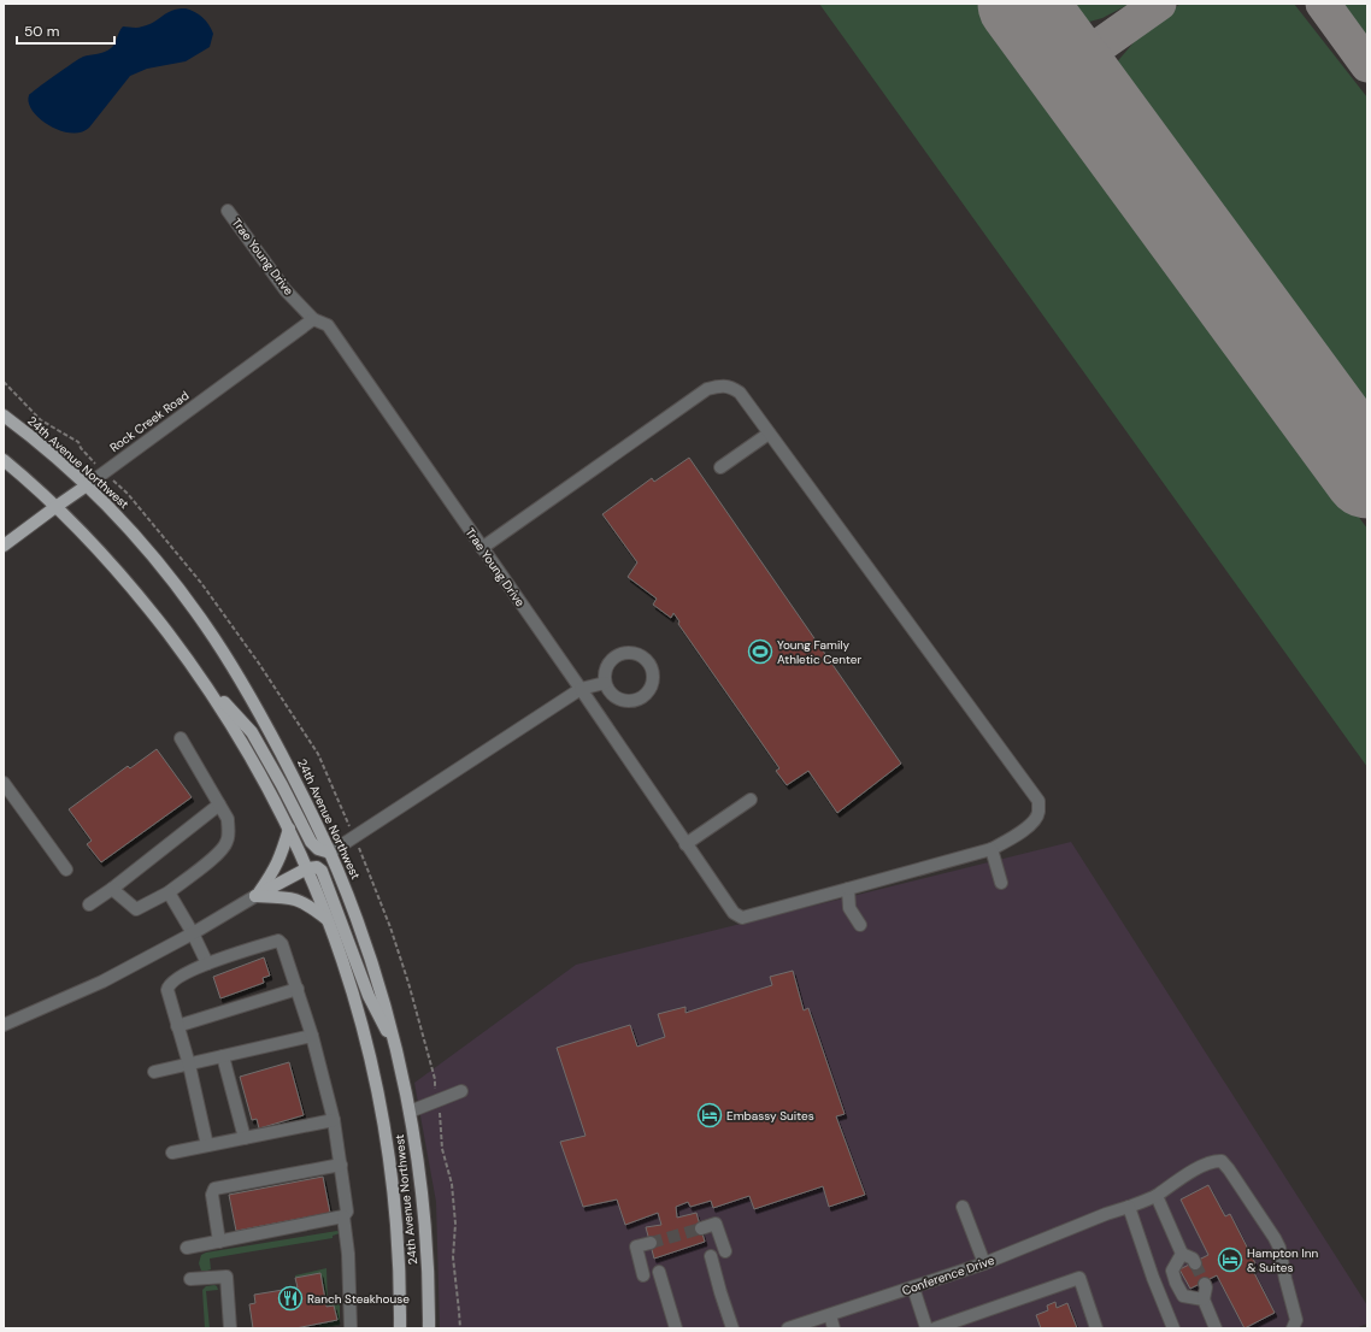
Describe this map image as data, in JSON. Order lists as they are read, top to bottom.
{
  "streets": {
    "main road": ["Rock Creek Road", "24th Avenue Northwest"],
    "street": ["Trae Young Drive", "Conference Drive"]
  },
  "crossings": [
    ["Trae Young Drive", "Rock Creek Road"],
    ["Rock Creek Road", "24th Avenue Northwest"]
  ],
  "places": {
    "sports": ["Young Family Athletic Center"],
    "hotel": ["Embassy Suites", "Hampton Inn & Suites"],
    "restaurant": ["Ranch Steakhouse"]
  },
  "scale_bar": "50 m"
}
